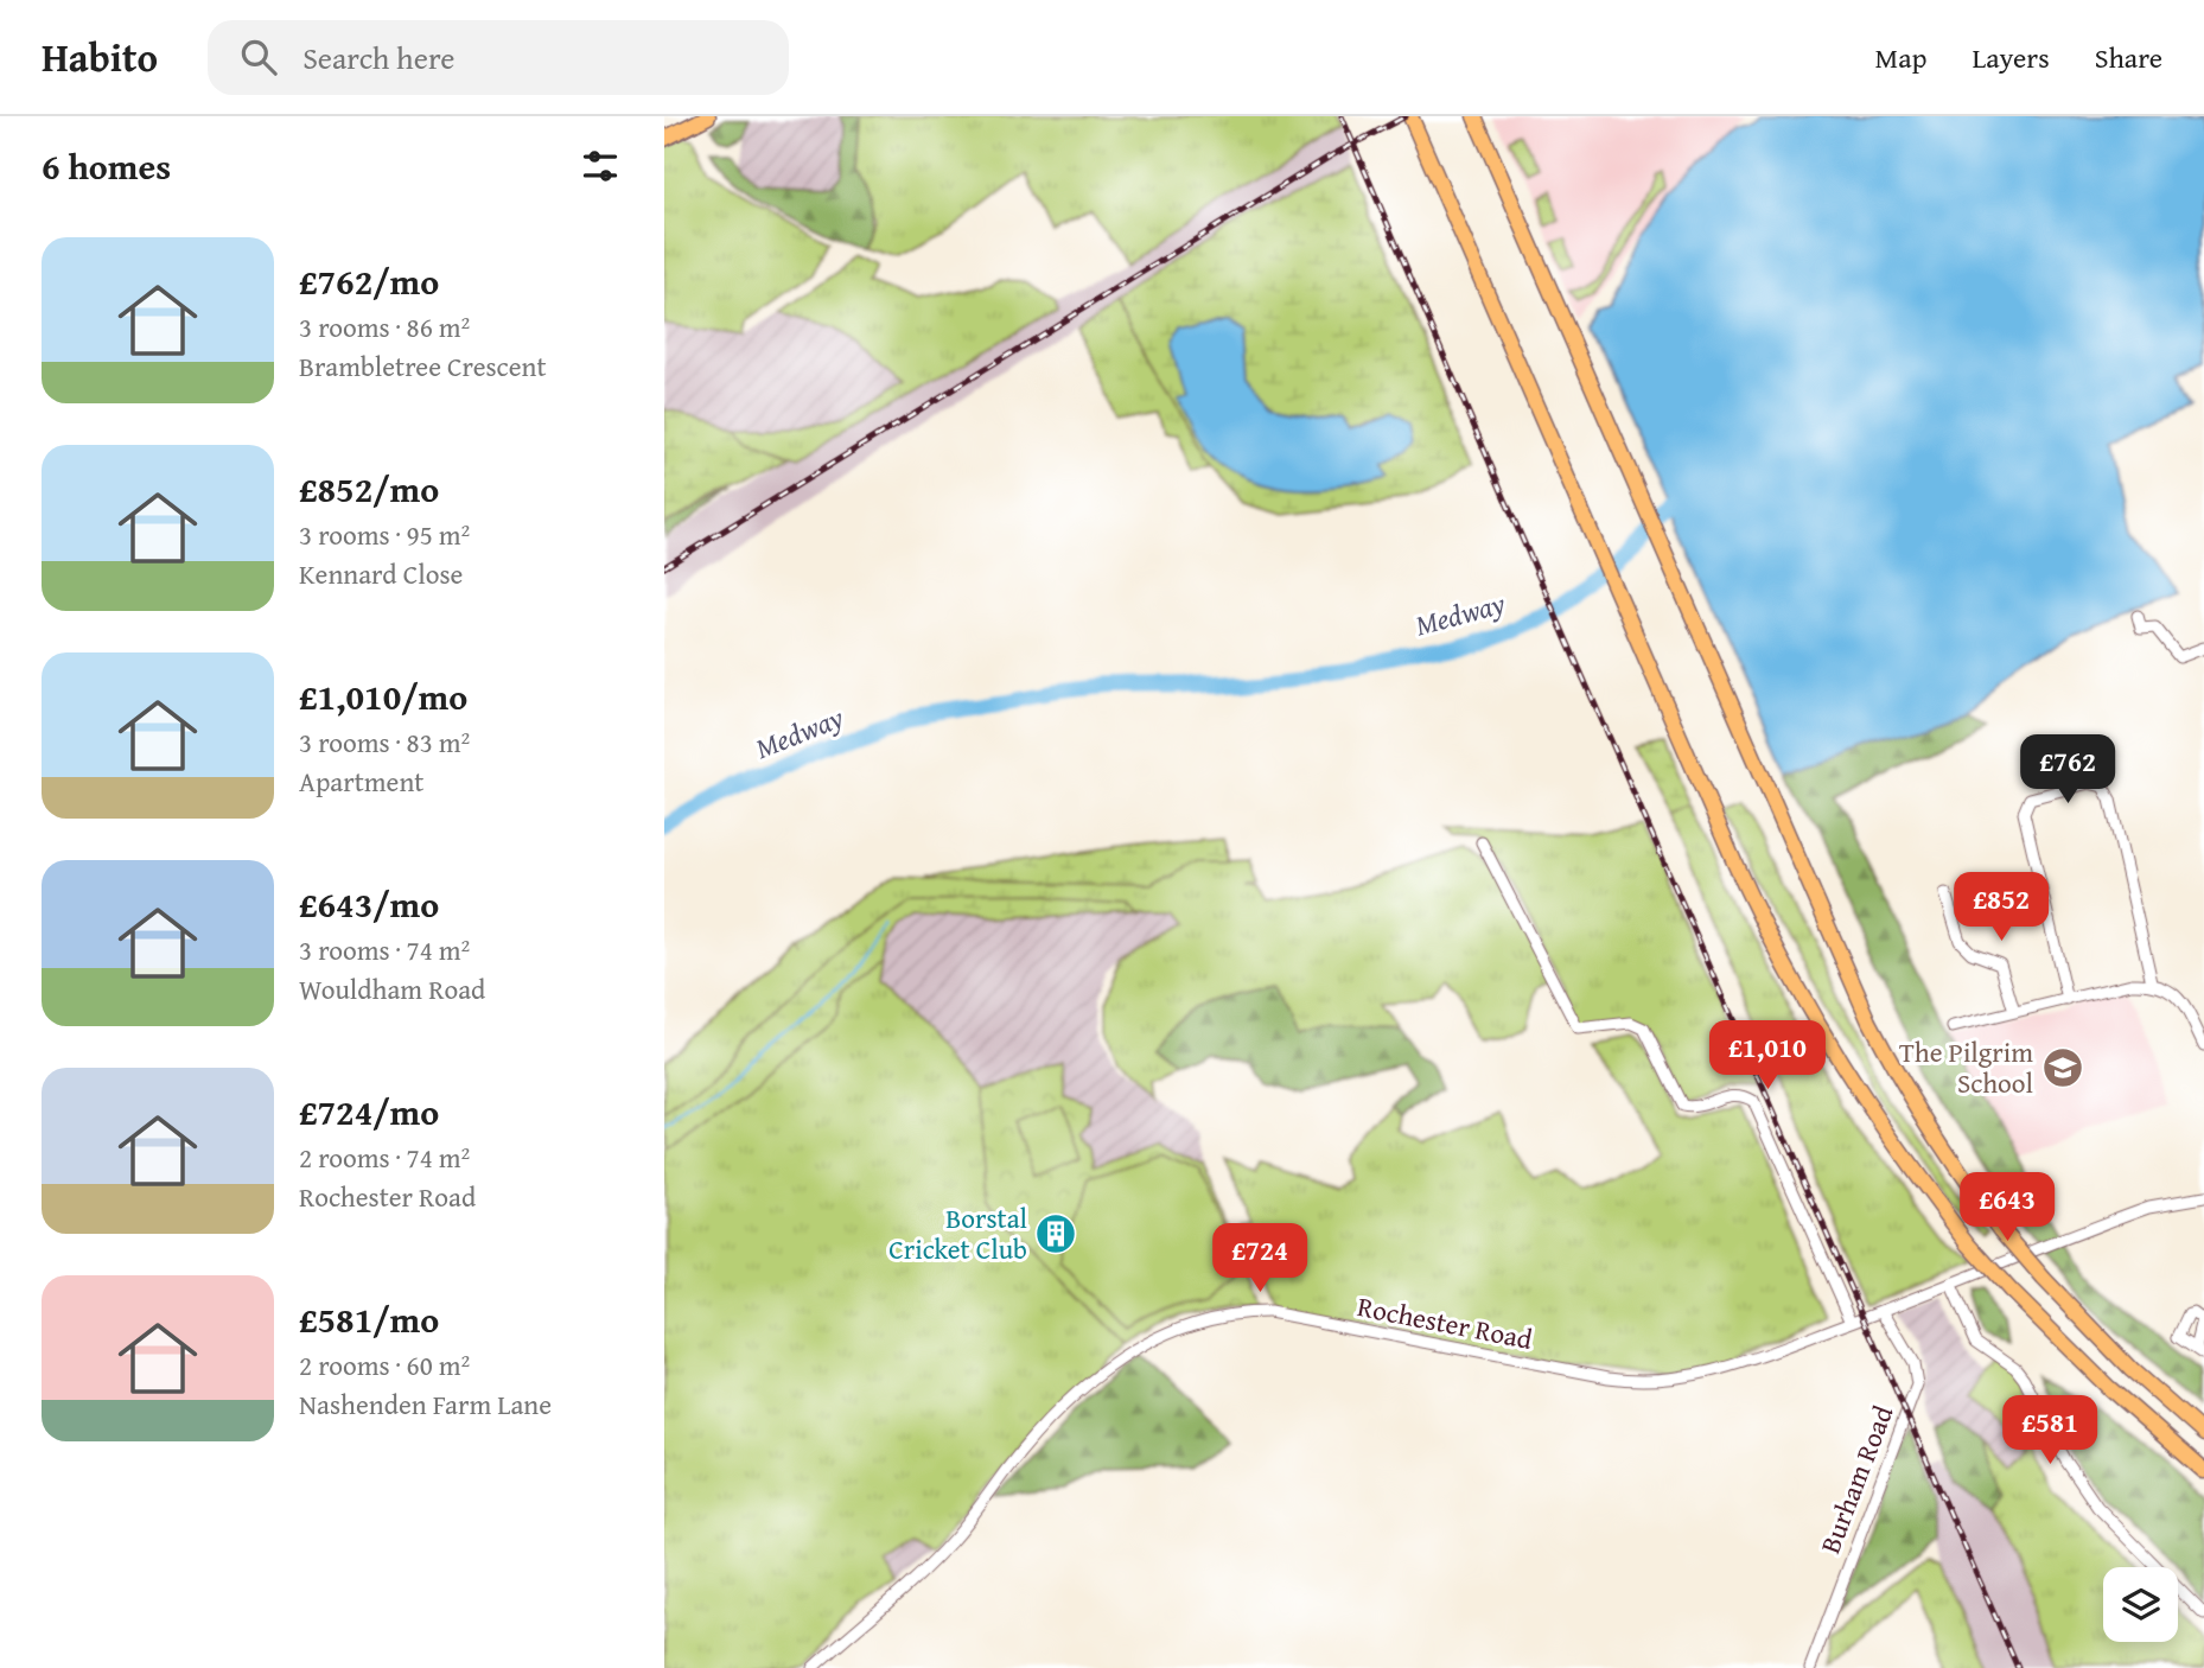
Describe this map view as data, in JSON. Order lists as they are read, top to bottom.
{
  "streets": {
    "street": ["Rochester Road", "Burham Road"]
  },
  "crossings": [
    ["Rochester Road", "Burham Road"]
  ],
  "water": ["Medway"],
  "places": {
    "school or university": ["The Pilgrim School"],
    "building": ["Borstal Cricket Club"]
  },
  "page": {
    "header": "Habito",
    "search": "Search here",
    "nav": ["Map", "Layers", "Share"],
    "heading": "6 homes",
    "list": [
      {
        "name": "£762/mo",
        "note": "3 rooms · 86 m² · Brambletree Crescent"
      },
      {
        "name": "£852/mo",
        "note": "3 rooms · 95 m² · Kennard Close"
      },
      {
        "name": "£1,010/mo",
        "note": "3 rooms · 83 m² · Apartment"
      },
      {
        "name": "£643/mo",
        "note": "3 rooms · 74 m² · Wouldham Road"
      },
      {
        "name": "£724/mo",
        "note": "2 rooms · 74 m² · Rochester Road"
      },
      {
        "name": "£581/mo",
        "note": "2 rooms · 60 m² · Nashenden Farm Lane"
      }
    ],
    "price": [
      "£762",
      "£852",
      "£1,010",
      "£643",
      "£724",
      "£581"
    ]
  }
}
